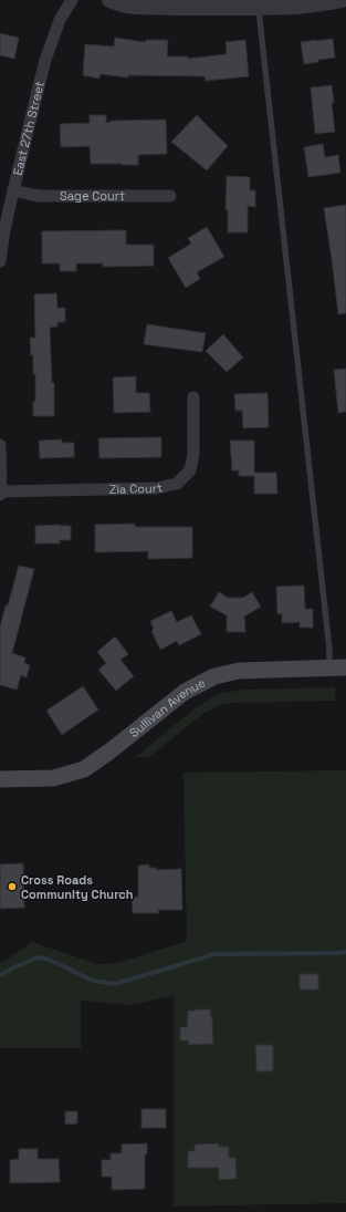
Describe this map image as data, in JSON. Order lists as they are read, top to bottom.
{
  "streets": {
    "main road": ["Sullivan Avenue"],
    "street": ["East 27th Street", "Sage Court", "Zia Court"]
  },
  "crossings": [
    ["East 27th Street", "Sage Court"]
  ],
  "places": ["Cross Roads Community Church"]
}
